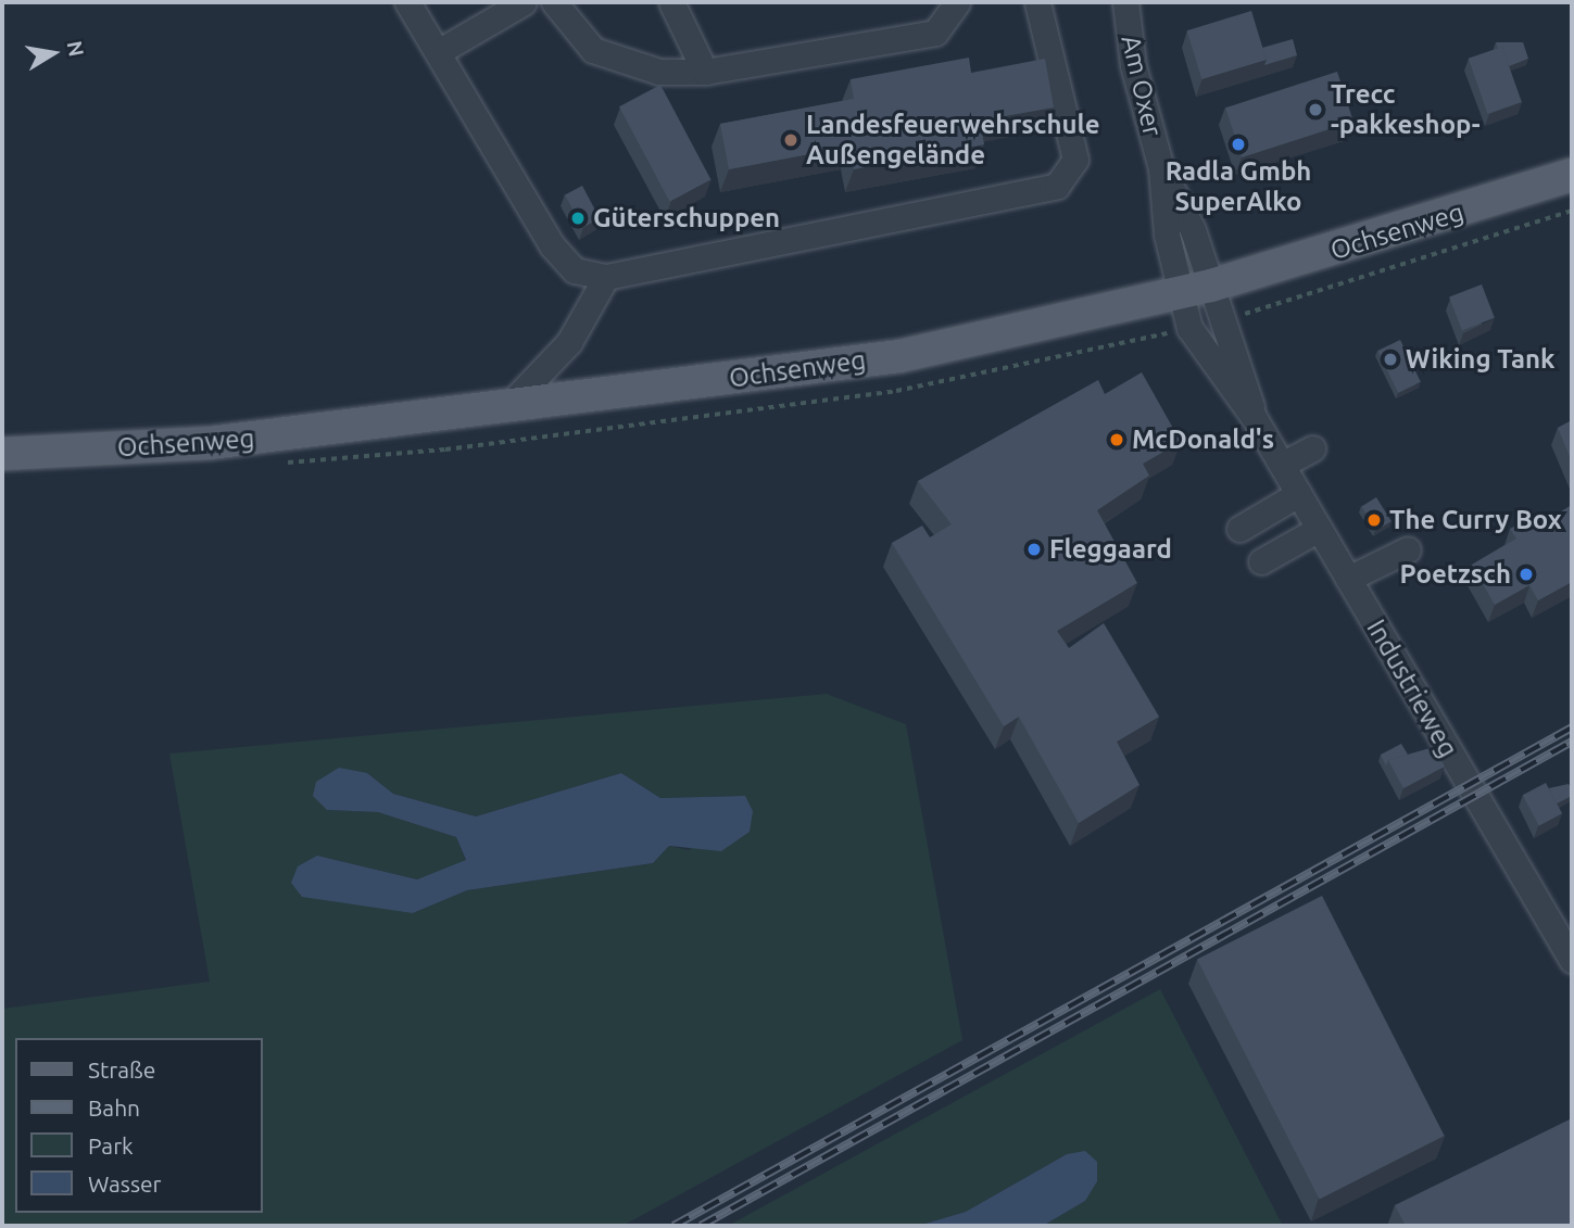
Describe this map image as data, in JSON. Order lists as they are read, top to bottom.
{
  "streets": {
    "main road": ["Ochsenweg"],
    "street": ["Am Oxer", "Industrieweg"]
  },
  "crossings": [
    ["Am Oxer", "Ochsenweg"],
    ["Am Oxer", "Industrieweg"],
    ["Ochsenweg", "Industrieweg"]
  ],
  "places": [
    "Trecc -pakkeshop-",
    "Landesfeuerwehrschule Außengelände",
    "Radla Gmbh SuperAlko",
    "Güterschuppen",
    "Wiking Tank",
    "McDonald's",
    "The Curry Box",
    "Fleggaard",
    "Poetzsch"
  ],
  "legend": [
    "Straße",
    "Bahn",
    "Park",
    "Wasser"
  ],
  "north": "right"
}
